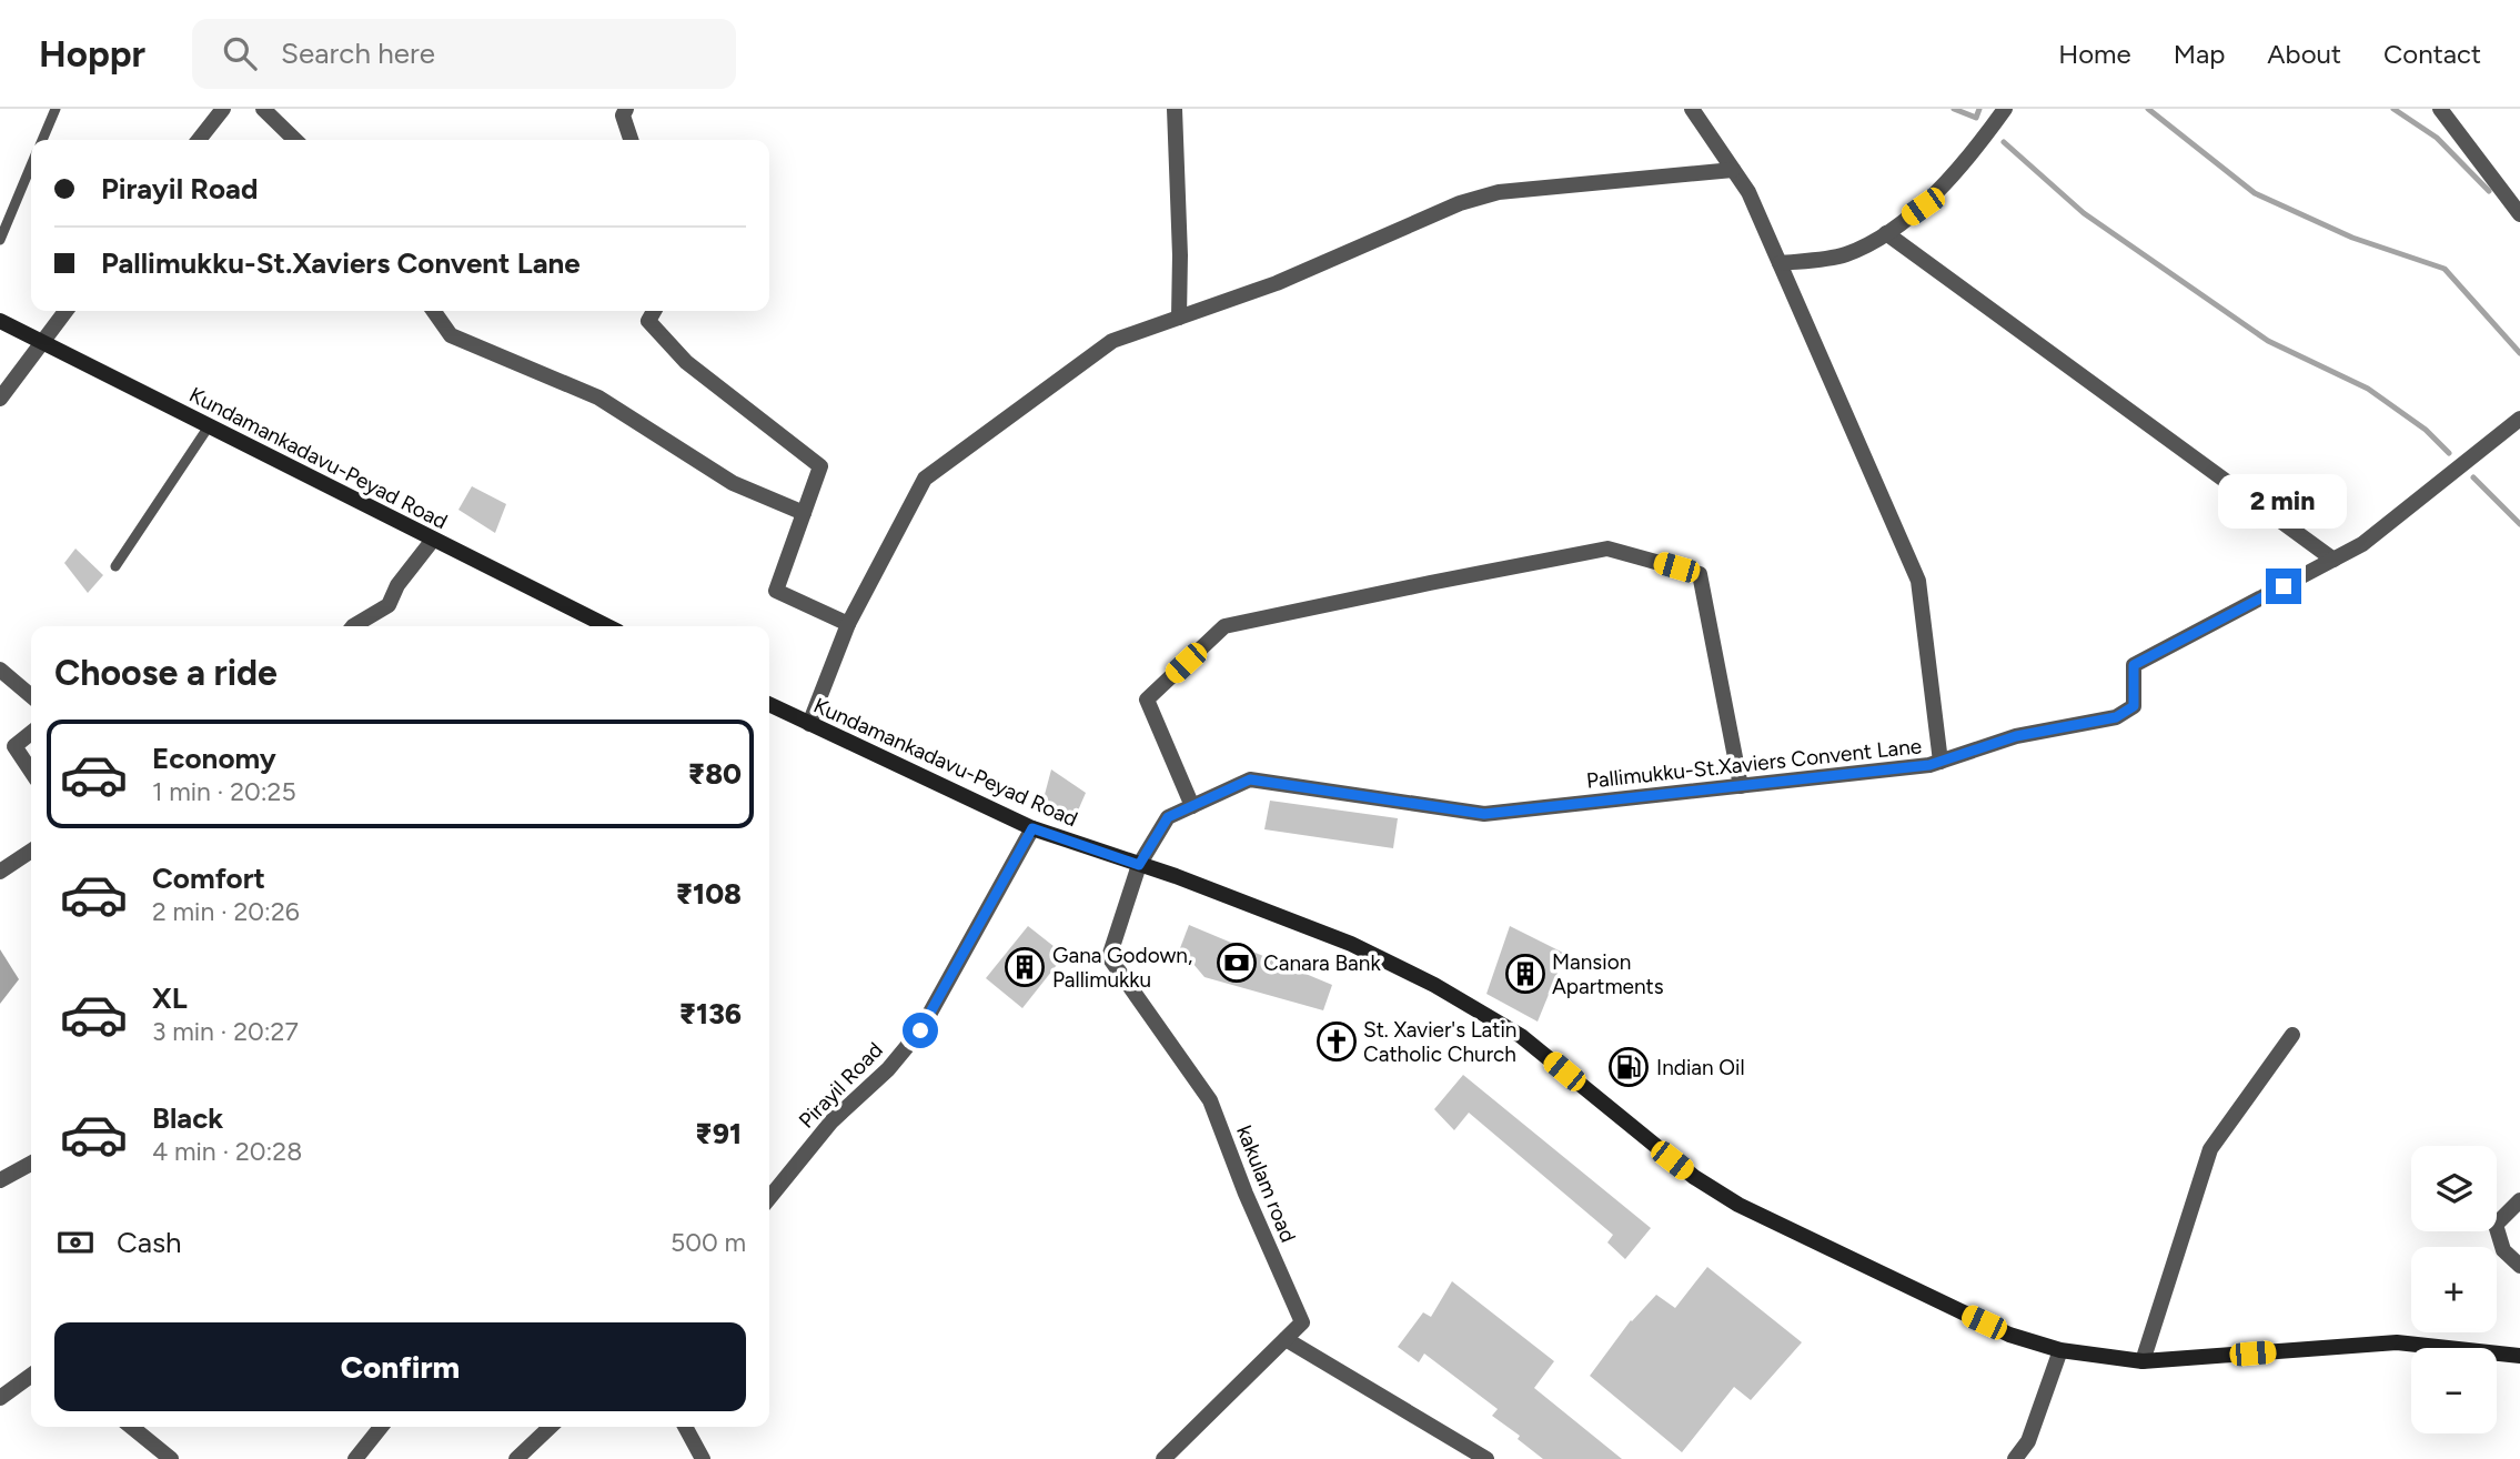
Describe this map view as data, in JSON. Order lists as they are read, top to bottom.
{
  "streets": {
    "main road": ["Kundamankadavu-Peyad Road"],
    "street": ["Pallimukku-St.Xaviers Convent Lane", "Pirayil Road", "kakulam road"]
  },
  "crossings": [
    ["Kundamankadavu-Peyad Road", "Pallimukku-St.Xaviers Convent Lane"],
    ["Kundamankadavu-Peyad Road", "Pirayil Road"],
    ["Kundamankadavu-Peyad Road", "kakulam road"],
    ["Pallimukku-St.Xaviers Convent Lane", "kakulam road"]
  ],
  "places": {
    "bank": ["Canara Bank"],
    "building": ["Gana Godown, Pallimukku", "Mansion Apartments"],
    "church": ["St. Xavier's Latin Catholic Church"],
    "fuel station": ["Indian Oil"]
  },
  "page": {
    "header": "Hoppr",
    "search": "Search here",
    "nav": [
      "Home",
      "Map",
      "About",
      "Contact"
    ],
    "banner": ["Pirayil Road", "Pallimukku-St.Xaviers Convent Lane"],
    "bubble": "2 min",
    "heading": "Choose a ride",
    "list": [
      {
        "name": "Economy",
        "note": "1 min · 20:25",
        "value": "₹80"
      },
      {
        "name": "Comfort",
        "note": "2 min · 20:26",
        "value": "₹108"
      },
      {
        "name": "XL",
        "note": "3 min · 20:27",
        "value": "₹136"
      },
      {
        "name": "Black",
        "note": "4 min · 20:28",
        "value": "₹91"
      }
    ],
    "map_buttons": ["+", "−"],
    "pay": ["Cash", "500 m"],
    "buttons": "Confirm"
  }
}
